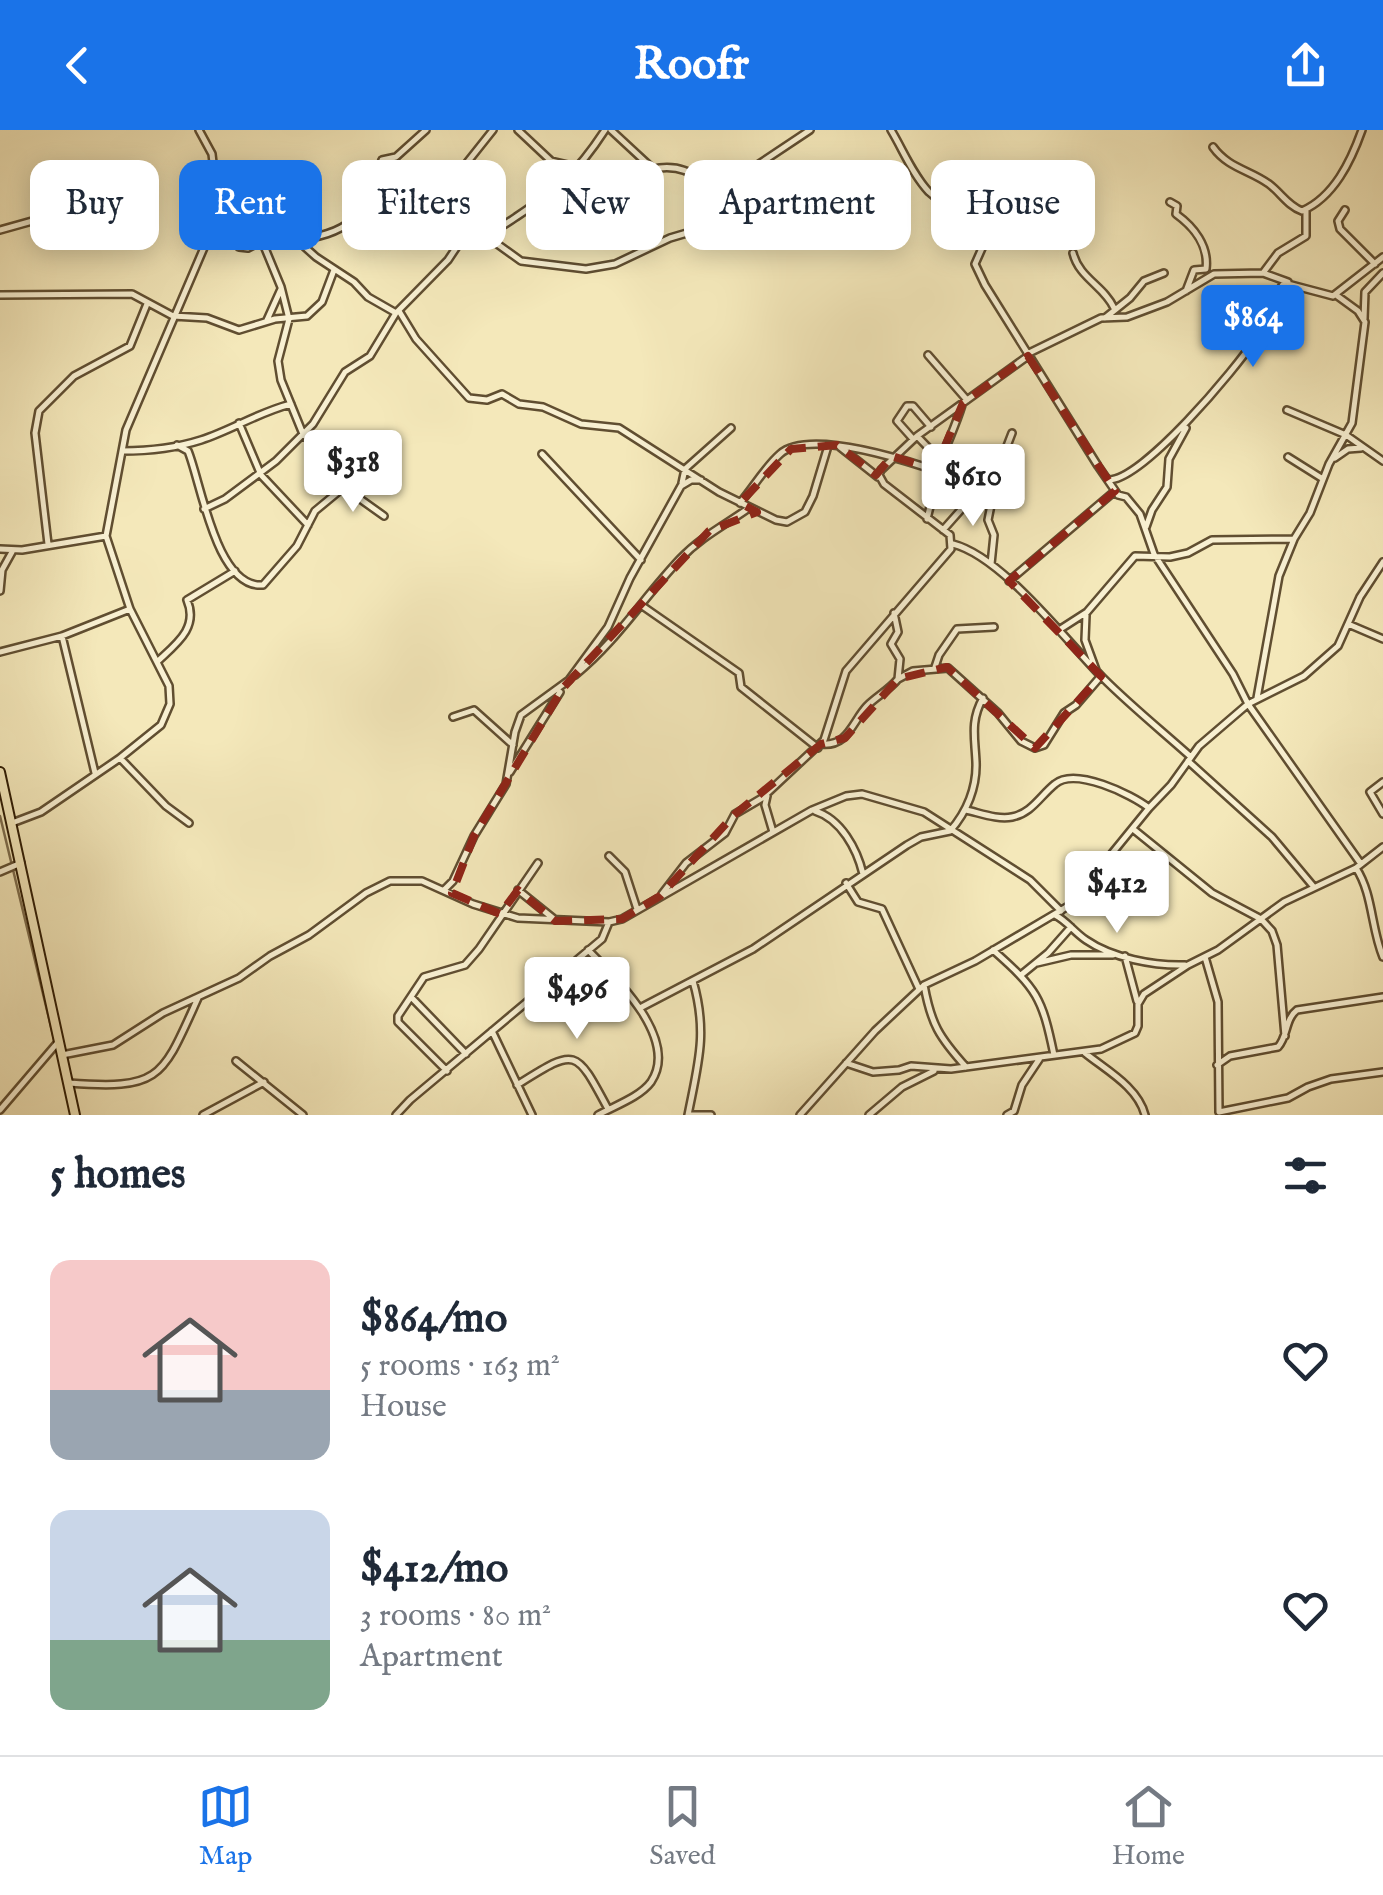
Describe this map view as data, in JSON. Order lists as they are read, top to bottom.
{
  "page": {
    "header": "Roofr",
    "chip": [
      "Buy",
      "Rent",
      "Filters",
      "New",
      "Apartment",
      "House"
    ],
    "price": [
      "$864",
      "$318",
      "$610",
      "$412",
      "$496"
    ],
    "heading": "5 homes",
    "list": [
      {
        "name": "$864/mo",
        "note": "5 rooms · 163 m² · House"
      },
      {
        "name": "$412/mo",
        "note": "3 rooms · 80 m² · Apartment"
      }
    ],
    "tabs": ["Map", "Saved", "Home"]
  }
}
